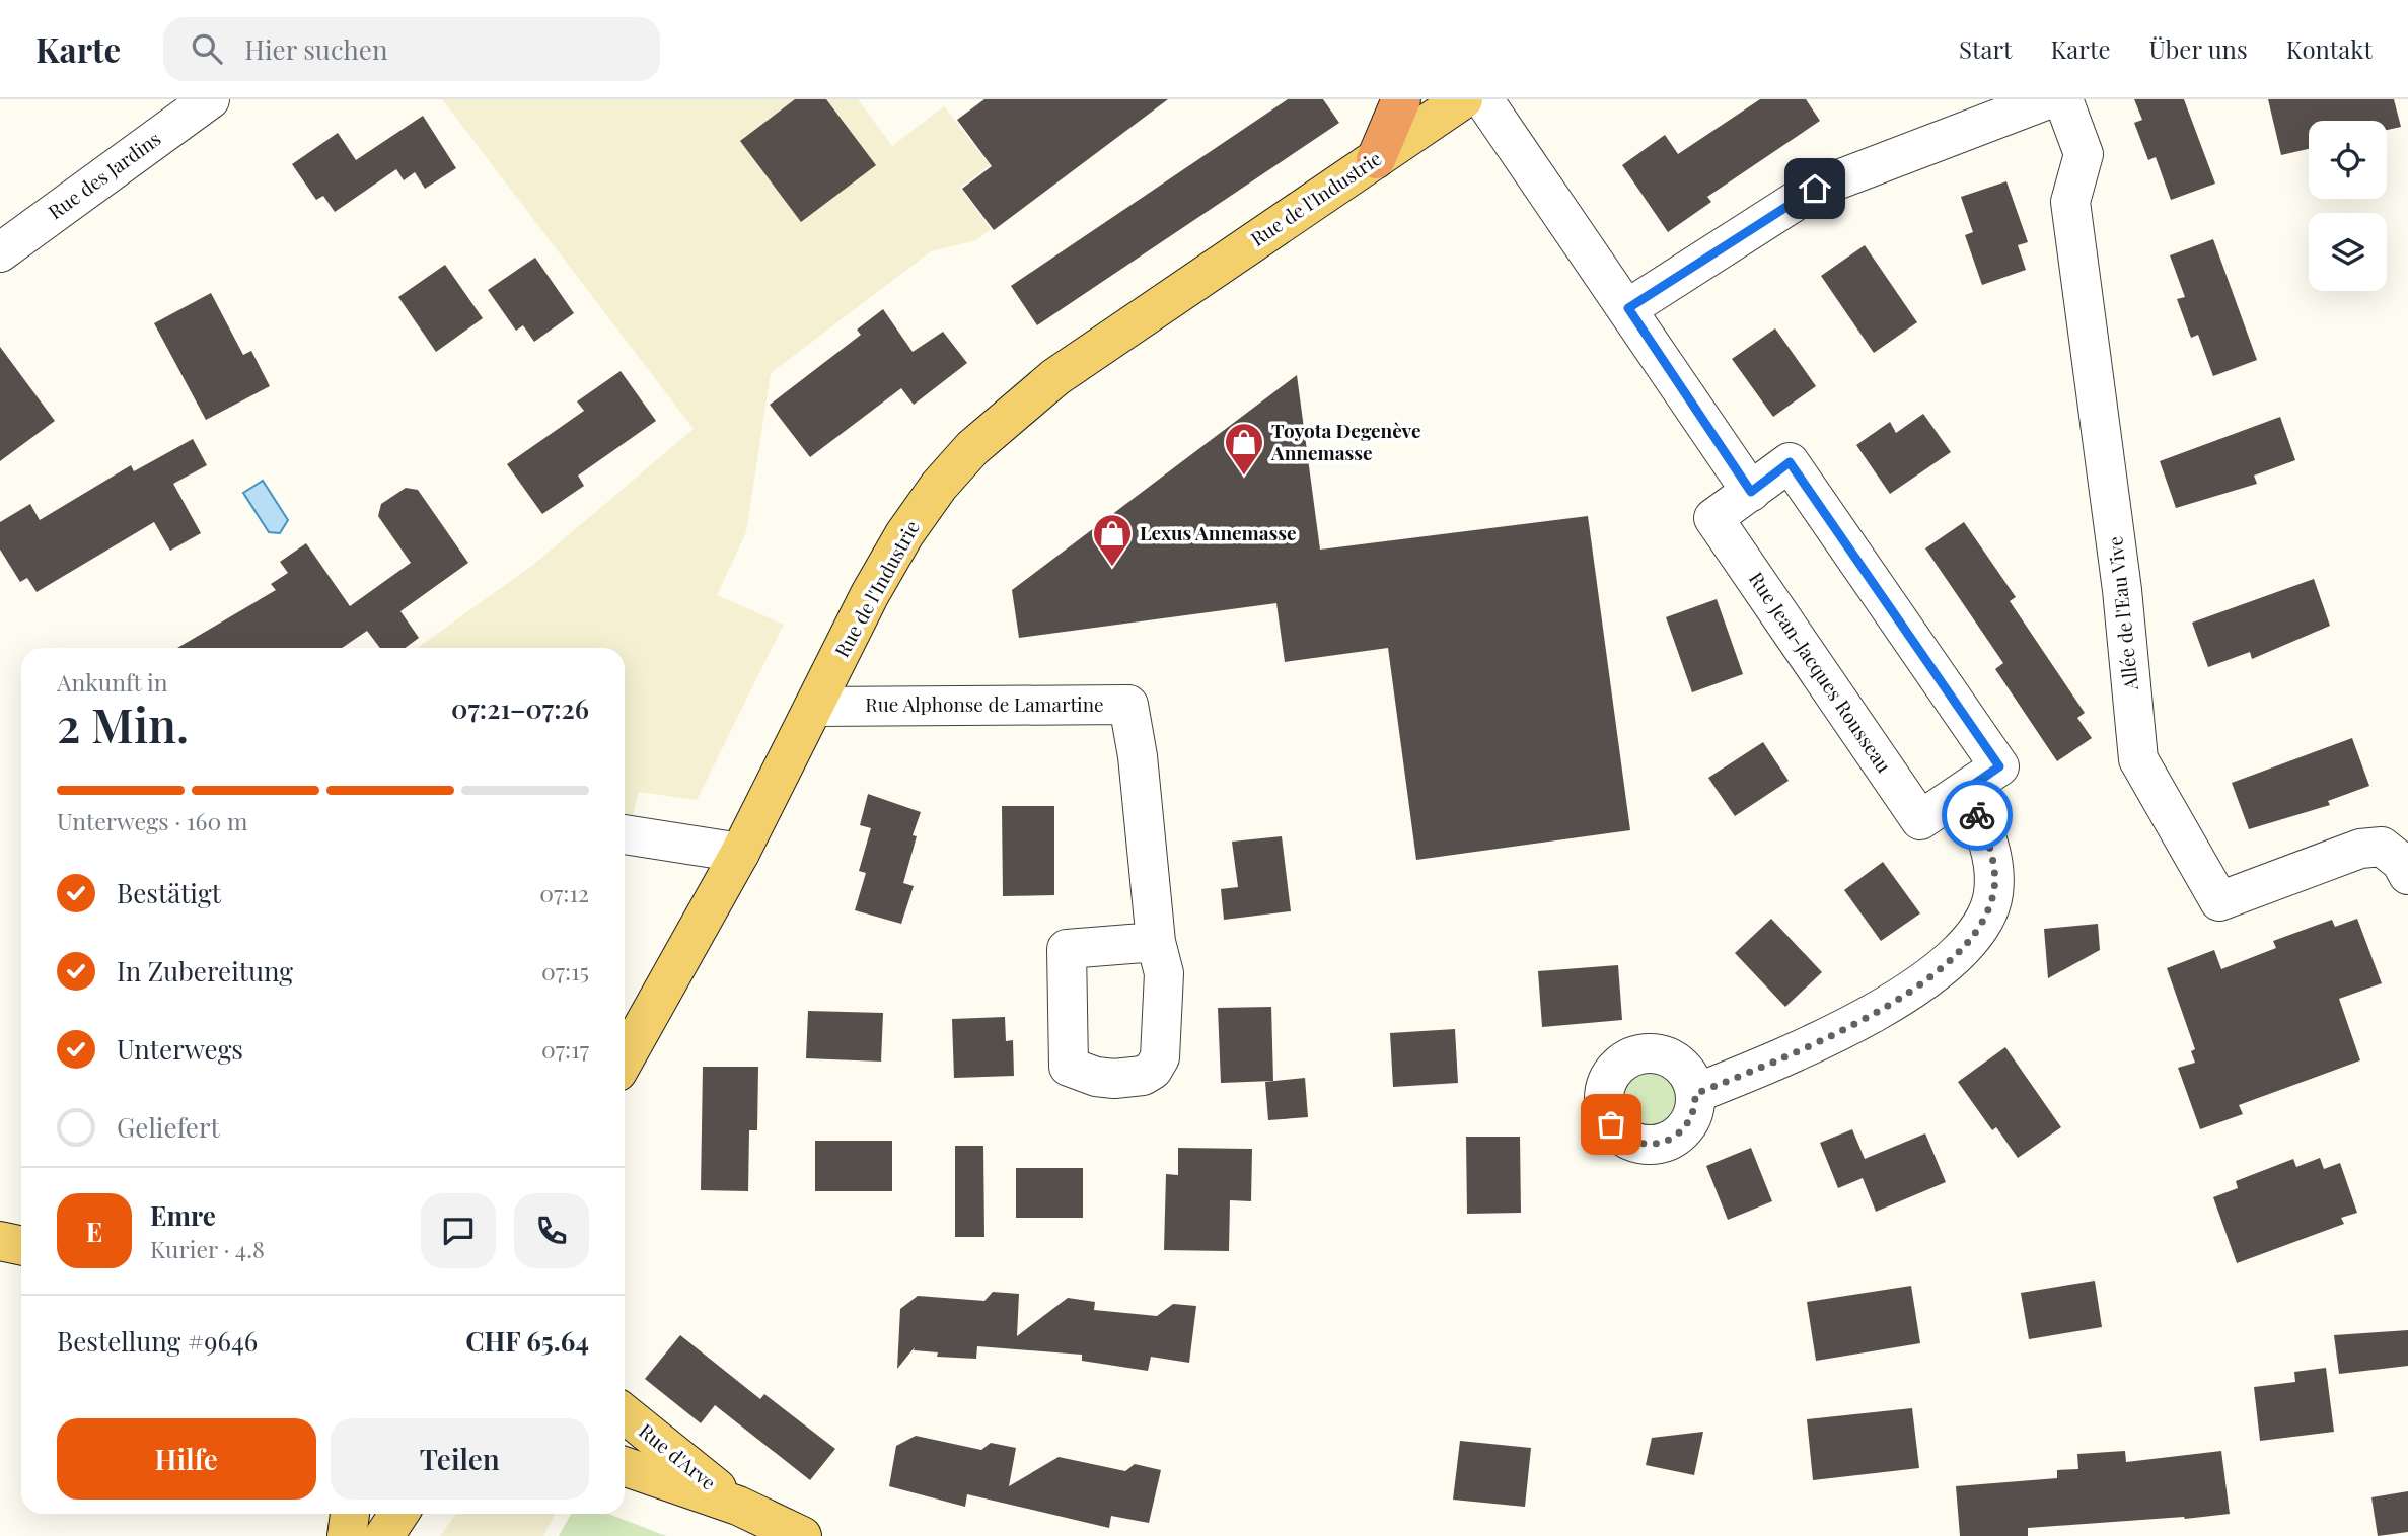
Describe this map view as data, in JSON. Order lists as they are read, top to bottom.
{
  "streets": {
    "main road": ["Rue de l'Industrie", "Rue d'Arve"],
    "street": [
      "Rue des Jardins",
      "Allée de l'Eau Vive",
      "Rue Jean-Jacques Rousseau",
      "Rue Alphonse de Lamartine"
    ]
  },
  "crossings": [
    ["Rue de l'Industrie", "Rue Alphonse de Lamartine"]
  ],
  "places": {
    "shop": ["Toyota Degenève Annemasse", "Lexus Annemasse"]
  },
  "page": {
    "header": "Karte",
    "search": "Hier suchen",
    "nav": [
      "Start",
      "Karte",
      "Über uns",
      "Kontakt"
    ],
    "heading": ["2 Min.", "Ankunft in", "07:21–07:26"],
    "panel": [
      "Emre",
      "Kurier · 4.8",
      "Bestellung #9646",
      "CHF 65.64"
    ],
    "bar": "Unterwegs · 160 m",
    "list": [
      ["Bestätigt", "07:12"],
      ["In Zubereitung", "07:15"],
      ["Unterwegs", "07:17"],
      "Geliefert"
    ],
    "round": "E",
    "buttons": ["Hilfe", "Teilen"]
  }
}
